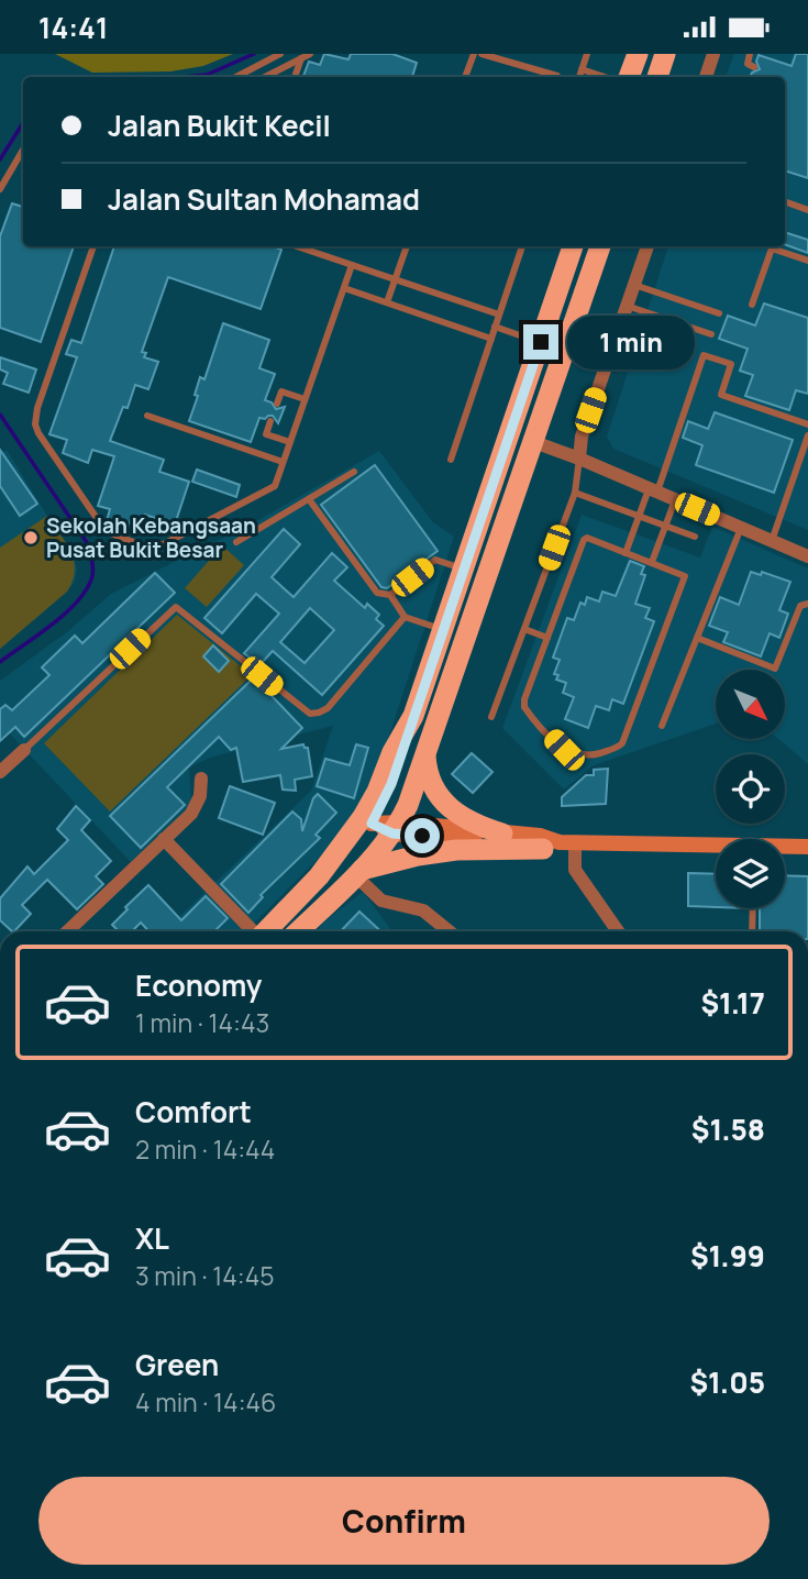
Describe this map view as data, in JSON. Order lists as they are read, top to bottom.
{
  "places": ["Sekolah Kebangsaan Pusat Bukit Besar"],
  "north": "bottom right",
  "page": {
    "status": "14:41",
    "banner": ["Jalan Bukit Kecil", "Jalan Sultan Mohamad"],
    "bubble": "1 min",
    "list": [
      {
        "name": "Economy",
        "note": "1 min · 14:43",
        "value": "$1.17"
      },
      {
        "name": "Comfort",
        "note": "2 min · 14:44",
        "value": "$1.58"
      },
      {
        "name": "XL",
        "note": "3 min · 14:45",
        "value": "$1.99"
      },
      {
        "name": "Green",
        "note": "4 min · 14:46",
        "value": "$1.05"
      }
    ],
    "buttons": "Confirm"
  }
}
